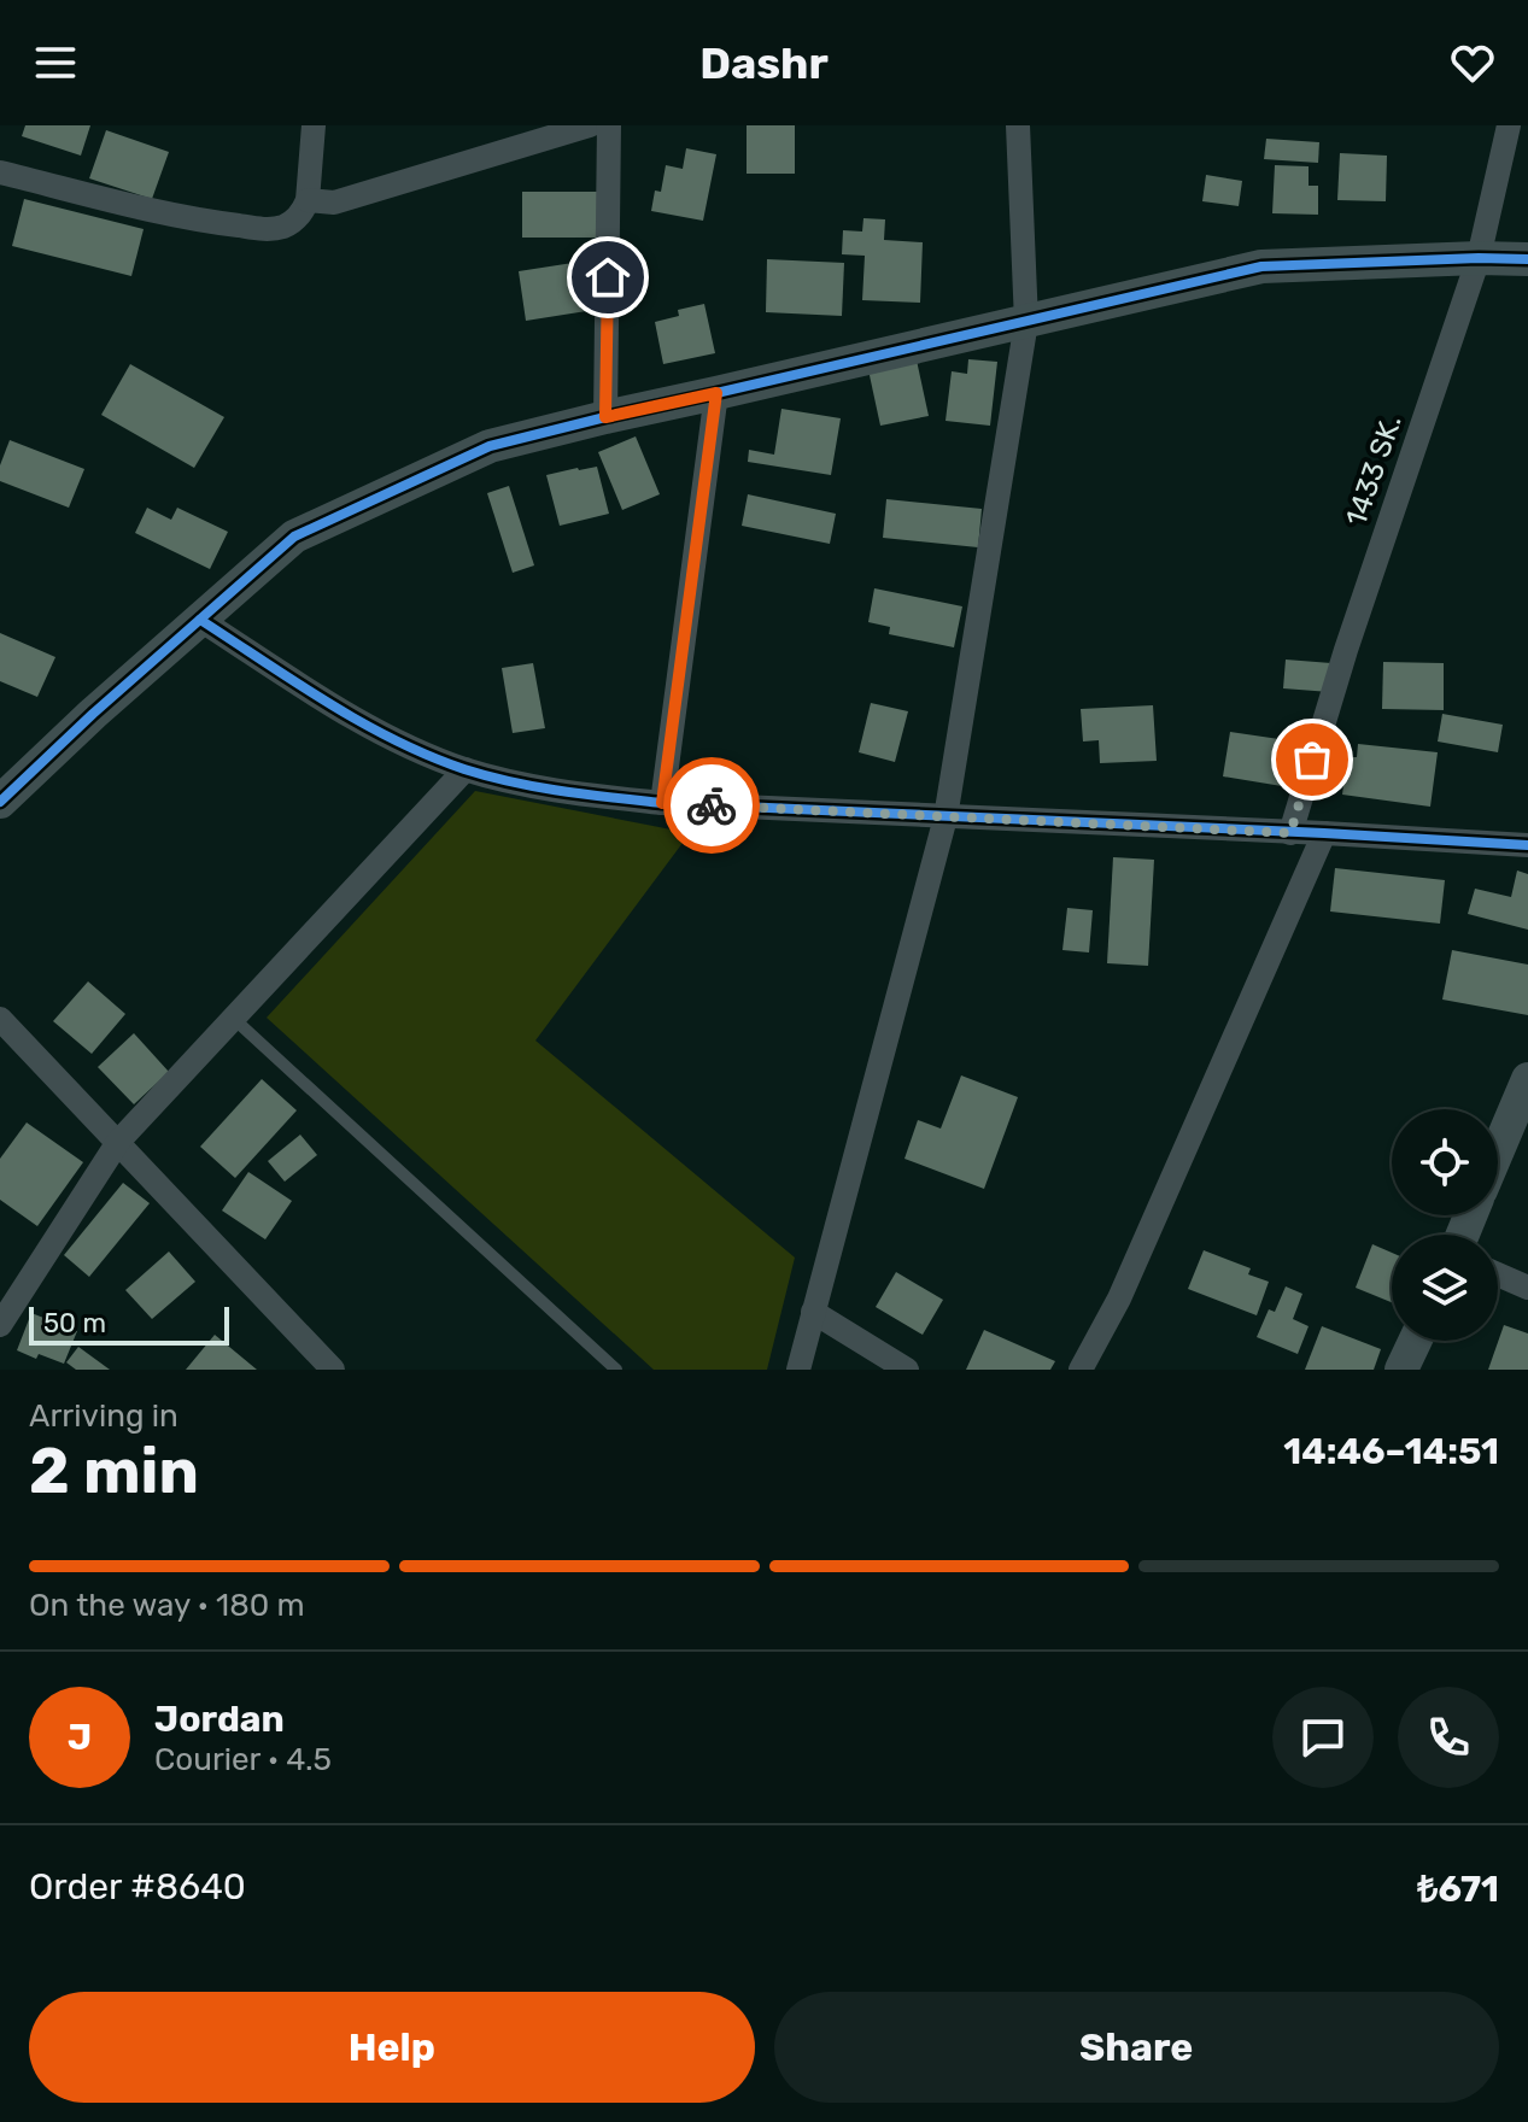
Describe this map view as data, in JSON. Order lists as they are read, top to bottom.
{
  "streets": {
    "street": ["1433 SK."]
  },
  "scale_bar": "50 m",
  "page": {
    "header": "Dashr",
    "scale": "50 m",
    "heading": ["2 min", "Arriving in", "14:46–14:51"],
    "panel": [
      "Jordan",
      "Courier · 4.5",
      "Order #8640",
      "₺671"
    ],
    "bar": "On the way · 180 m",
    "round": "J",
    "buttons": ["Help", "Share"]
  }
}
